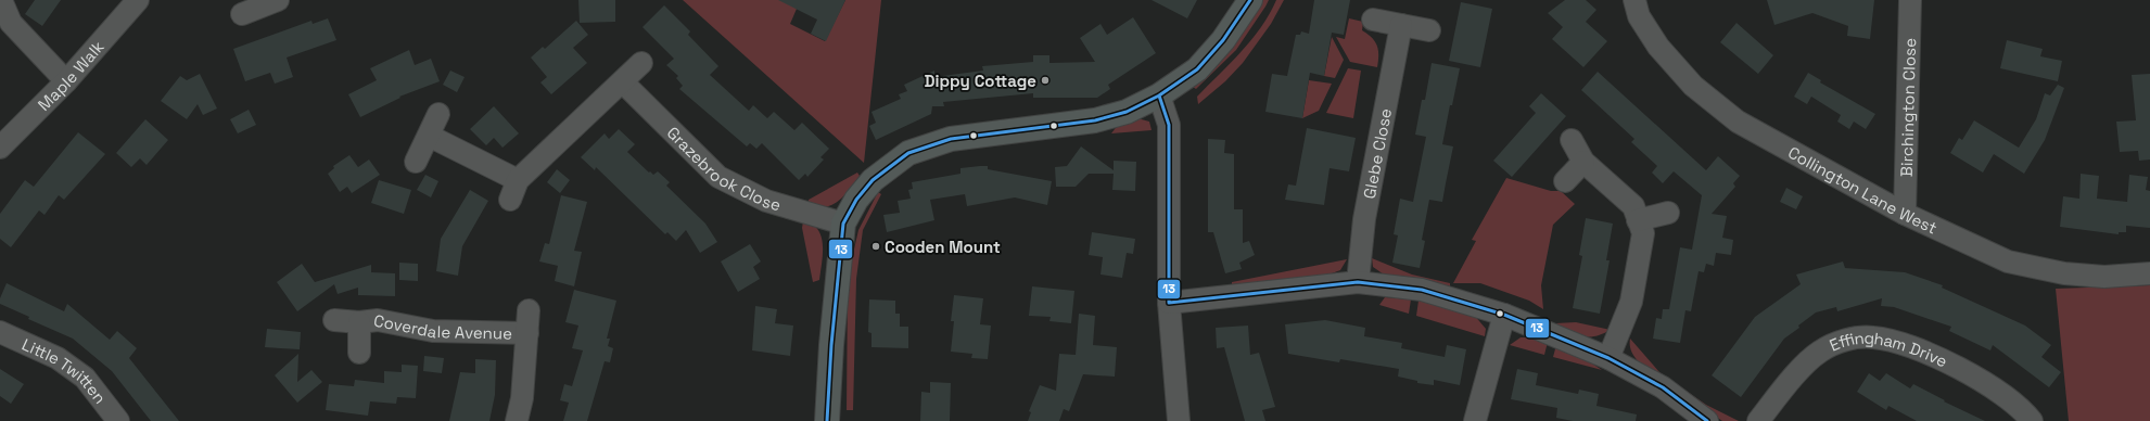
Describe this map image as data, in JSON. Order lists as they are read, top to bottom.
{
  "streets": {
    "street": [
      "Maple Walk",
      "Birchington Close",
      "Glebe Close",
      "Grazebrook Close",
      "Collington Lane West",
      "Coverdale Avenue",
      "Effingham Drive",
      "Little Twitten"
    ]
  },
  "crossings": [
    ["Birchington Close", "Collington Lane West"]
  ],
  "places": ["Dippy Cottage", "Cooden Mount"],
  "lines": ["transit line 13"]
}
